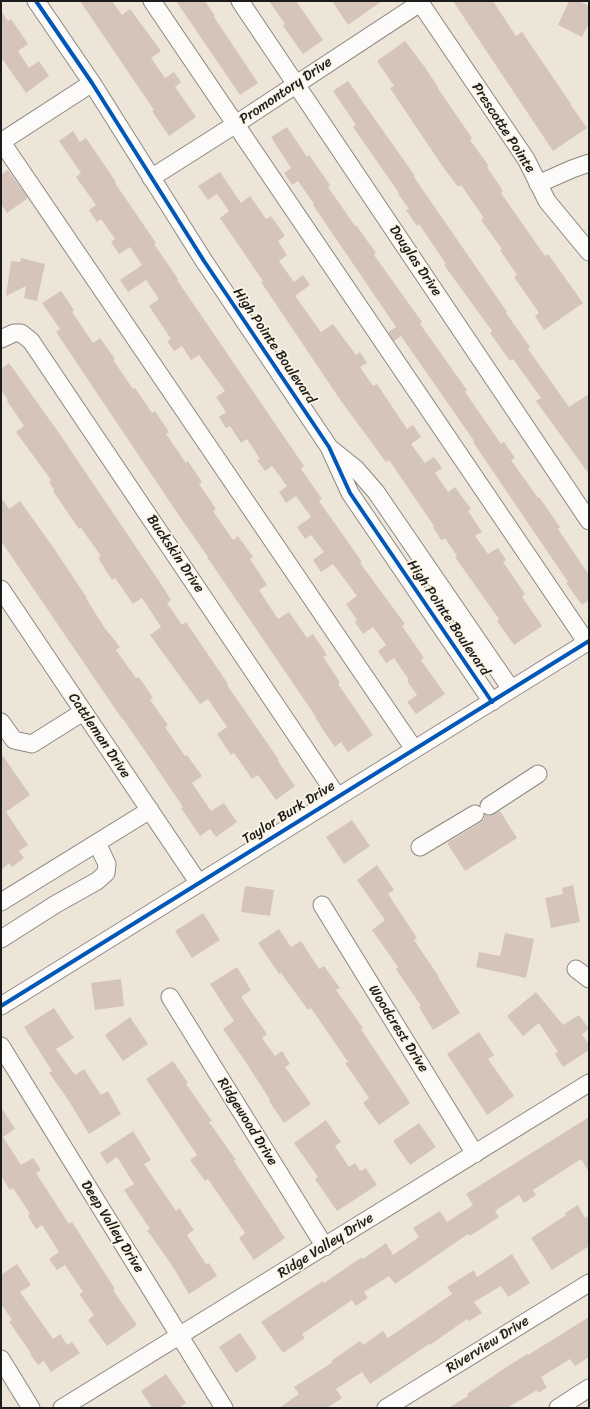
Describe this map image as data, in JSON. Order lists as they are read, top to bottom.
{
  "streets": {
    "street": [
      "Promontory Drive",
      "Prescotte Pointe",
      "Douglas Drive",
      "High Pointe Boulevard",
      "Buckskin Drive",
      "Cattleman Drive",
      "Taylor Burk Drive",
      "Woodcrest Drive",
      "Ridgewood Drive",
      "Deep Valley Drive",
      "Ridge Valley Drive",
      "Riverview Drive"
    ]
  },
  "crossings": [
    ["Promontory Drive", "Prescotte Pointe"],
    ["Promontory Drive", "Douglas Drive"],
    ["Promontory Drive", "High Pointe Boulevard"],
    ["High Pointe Boulevard", "Taylor Burk Drive"],
    ["Buckskin Drive", "Taylor Burk Drive"],
    ["Cattleman Drive", "Taylor Burk Drive"],
    ["Woodcrest Drive", "Ridge Valley Drive"],
    ["Ridgewood Drive", "Ridge Valley Drive"],
    ["Deep Valley Drive", "Ridge Valley Drive"]
  ]
}
